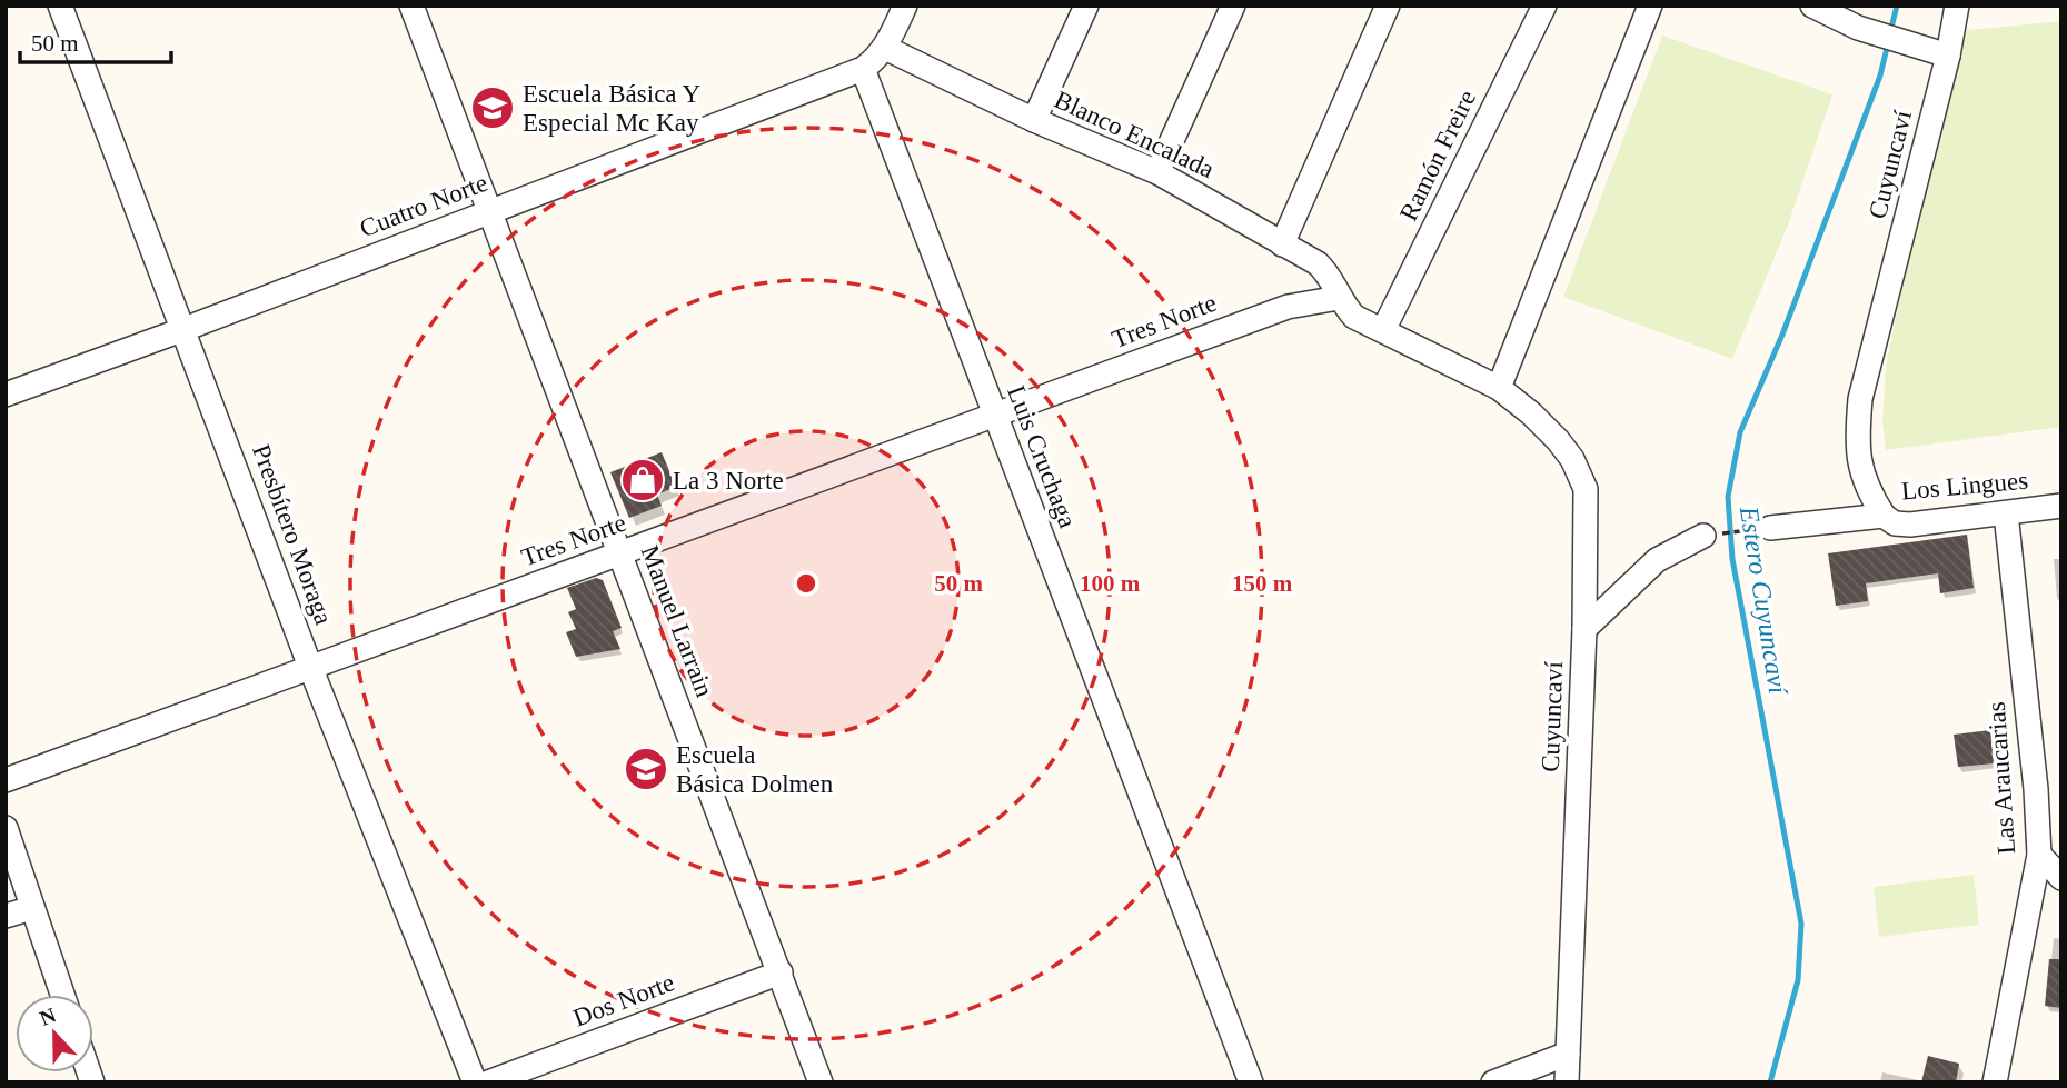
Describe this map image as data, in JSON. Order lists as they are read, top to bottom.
{
  "streets": {
    "street": [
      "Blanco Encalada",
      "Ramón Freire",
      "Cuyuncaví",
      "Cuatro Norte",
      "Tres Norte",
      "Luis Cruchaga",
      "Los Lingues",
      "Presbítero Moraga",
      "Manuel Larrain",
      "Las Araucarias",
      "Dos Norte"
    ]
  },
  "crossings": [
    ["Blanco Encalada", "Cuyuncaví"],
    ["Blanco Encalada", "Tres Norte"],
    ["Ramón Freire", "Cuyuncaví"],
    ["Cuyuncaví", "Tres Norte"],
    ["Cuyuncaví", "Los Lingues"],
    ["Cuatro Norte", "Luis Cruchaga"],
    ["Cuatro Norte", "Presbítero Moraga"],
    ["Cuatro Norte", "Manuel Larrain"],
    ["Tres Norte", "Luis Cruchaga"],
    ["Tres Norte", "Presbítero Moraga"],
    ["Tres Norte", "Manuel Larrain"],
    ["Los Lingues", "Las Araucarias"],
    ["Manuel Larrain", "Dos Norte"]
  ],
  "water": ["Estero Cuyuncaví"],
  "places": {
    "school or university": ["Escuela Básica Y Especial Mc Kay", "Escuela Básica Dolmen"],
    "shop": ["La 3 Norte"]
  },
  "scale_bar": "50 m",
  "north": "top",
  "rings": ["50 m", "100 m", "150 m"]
}
